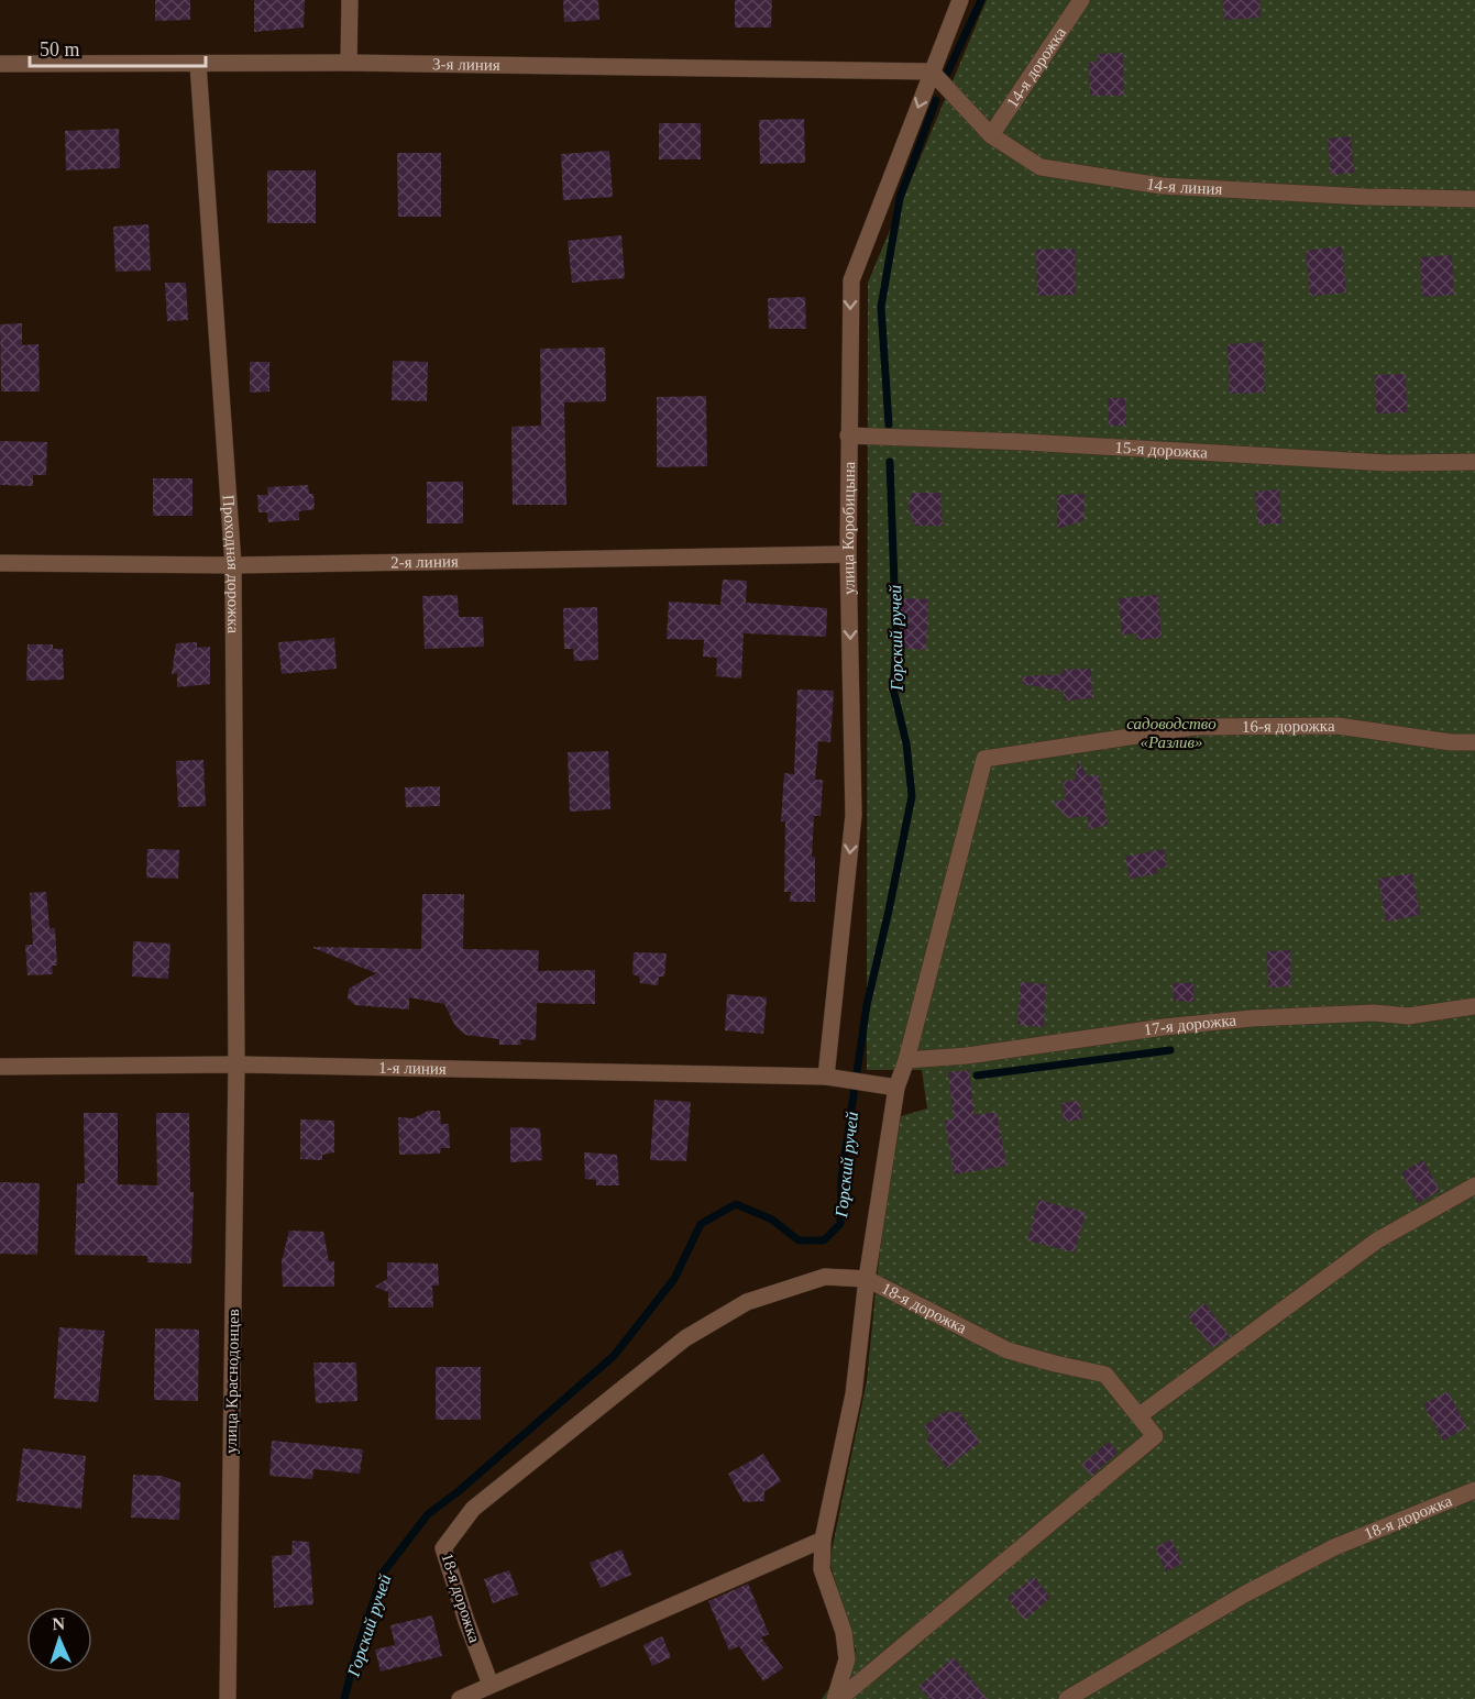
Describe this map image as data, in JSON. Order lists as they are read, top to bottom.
{
  "streets": {
    "street": [
      "3-я линия",
      "14-я дорожка",
      "14-я линия",
      "15-я дорожка",
      "улица Коробицына",
      "2-я линия",
      "Проходная дорожка",
      "16-я дорожка",
      "17-я дорожка",
      "1-я линия",
      "18-я дорожка",
      "улица Краснодонцев"
    ]
  },
  "crossings": [
    ["3-я линия", "14-я линия"],
    ["3-я линия", "улица Коробицына"],
    ["3-я линия", "Проходная дорожка"],
    ["14-я дорожка", "14-я линия"],
    ["14-я линия", "улица Коробицына"],
    ["15-я дорожка", "улица Коробицына"],
    ["улица Коробицына", "2-я линия"],
    ["улица Коробицына", "1-я линия"],
    ["2-я линия", "Проходная дорожка"],
    ["Проходная дорожка", "1-я линия"],
    ["Проходная дорожка", "улица Краснодонцев"],
    ["16-я дорожка", "17-я дорожка"],
    ["1-я линия", "улица Краснодонцев"]
  ],
  "one_way": ["улица Коробицына"],
  "water": ["Горский ручей"],
  "parks": ["садоводство «Разлив»"],
  "scale_bar": "50 m",
  "north": "top"
}
